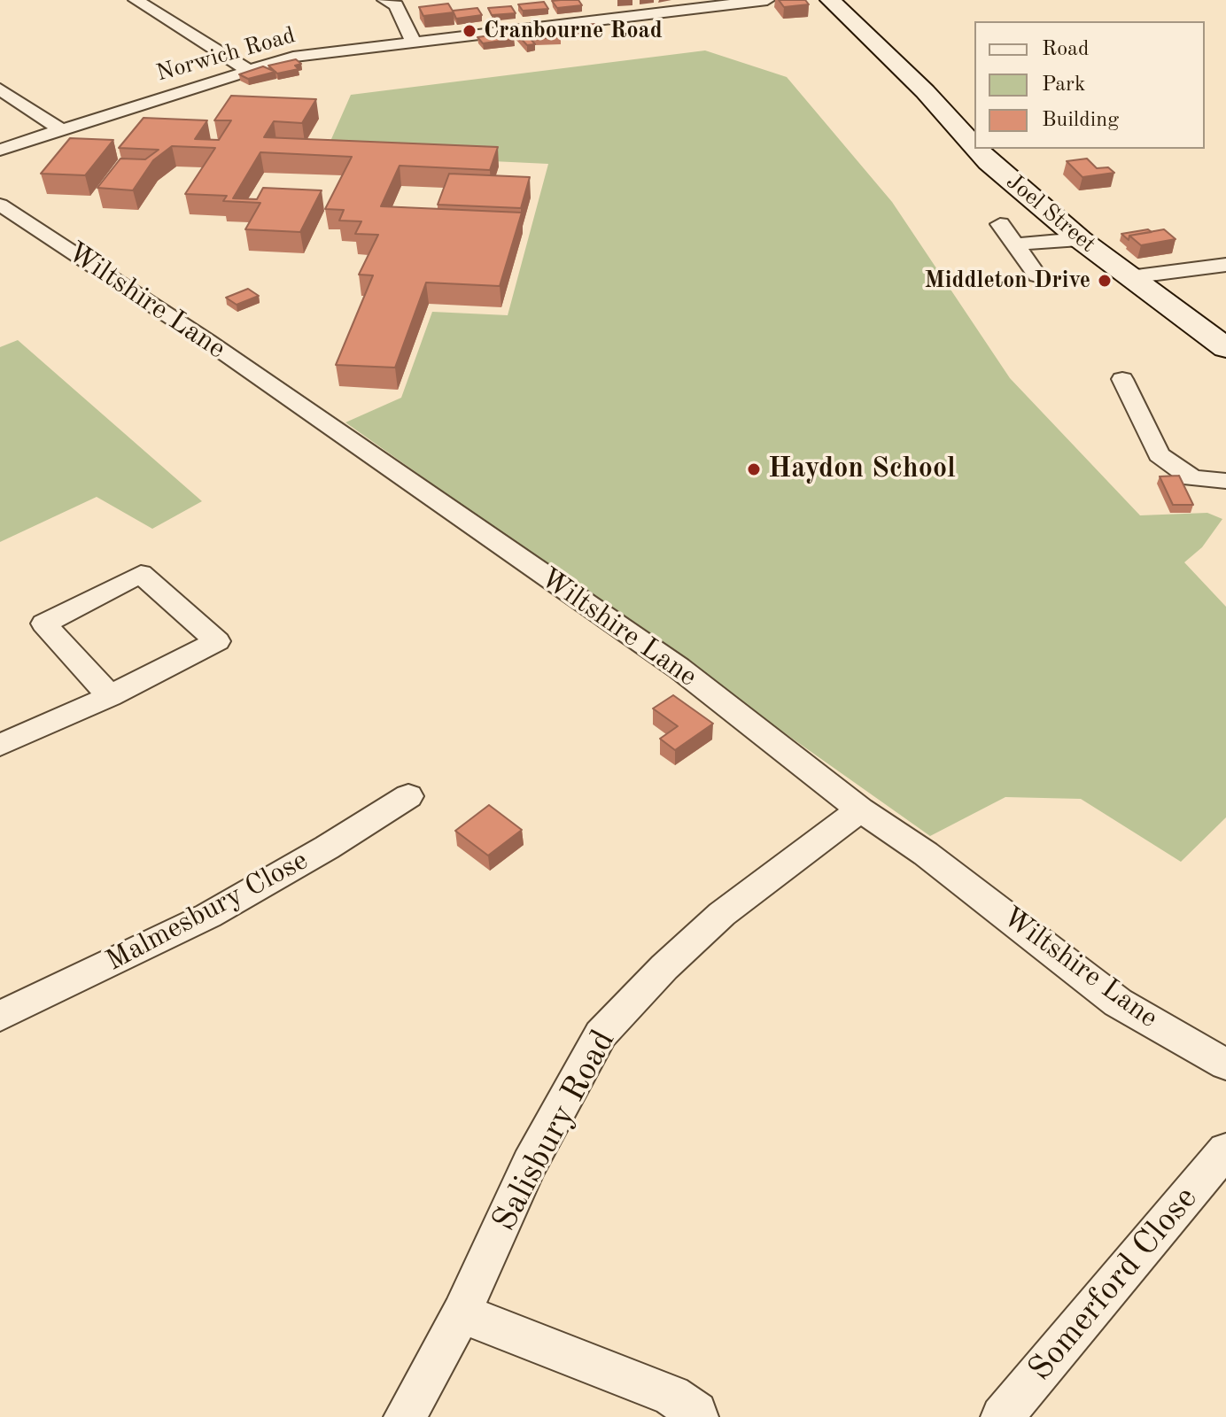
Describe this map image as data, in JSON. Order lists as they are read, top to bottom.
{
  "streets": {
    "main road": ["Joel Street"],
    "street": [
      "Norwich Road",
      "Wiltshire Lane",
      "Malmesbury Close",
      "Salisbury Road",
      "Somerford Close"
    ]
  },
  "crossings": [
    ["Wiltshire Lane", "Salisbury Road"]
  ],
  "places": ["Cranbourne Road", "Middleton Drive", "Haydon School"],
  "legend": ["Road", "Park", "Building"]
}
